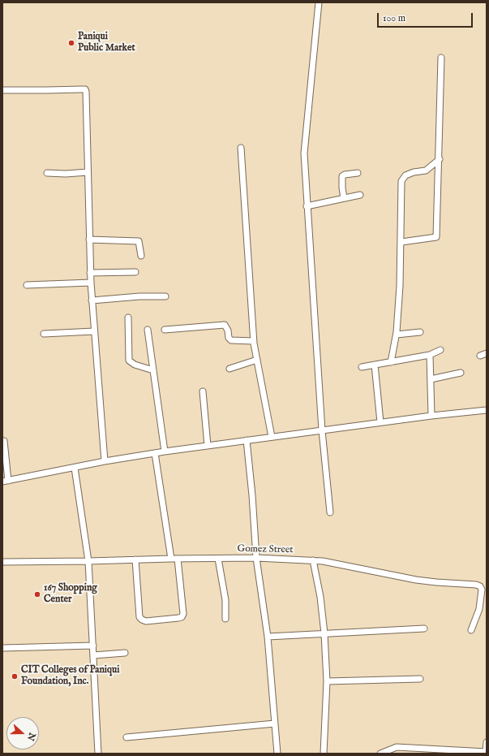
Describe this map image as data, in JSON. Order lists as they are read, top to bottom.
{
  "streets": {
    "street": ["Gomez Street"]
  },
  "places": ["Paniqui Public Market", "167 Shopping Center", "CIT Colleges of Paniqui Foundation, Inc."],
  "scale_bar": "100 m",
  "north": "right"
}
